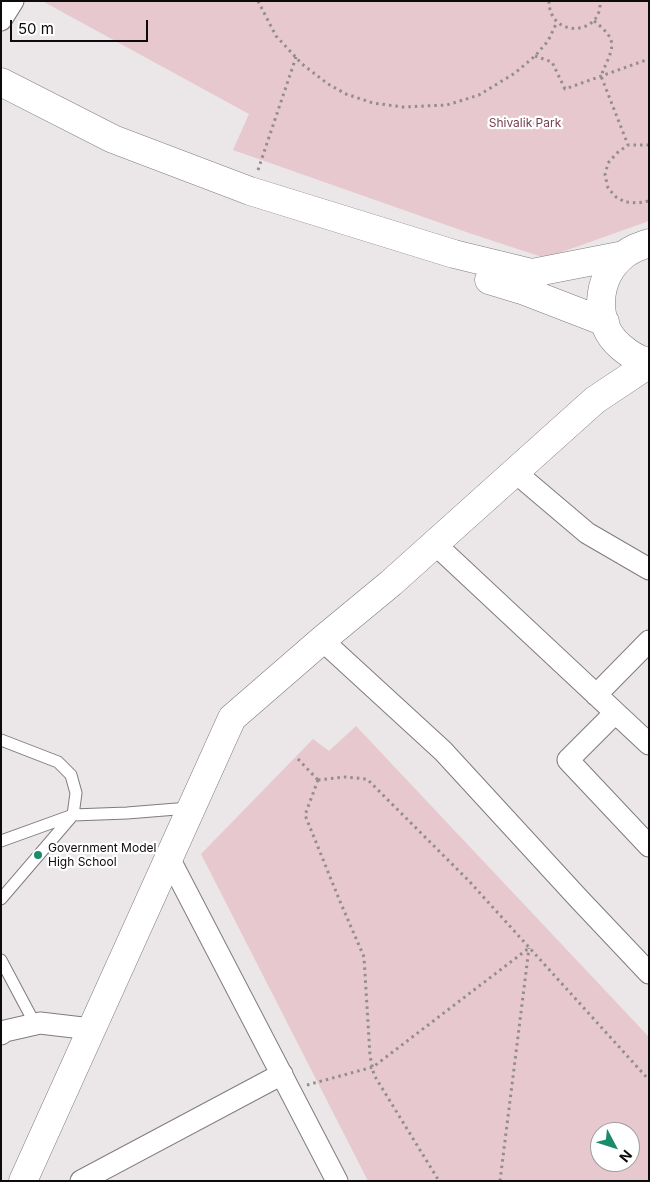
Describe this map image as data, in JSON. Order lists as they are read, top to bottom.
{
  "parks": ["Shivalik Park"],
  "places": ["Government Model High School"],
  "scale_bar": "50 m",
  "north": "bottom right"
}
